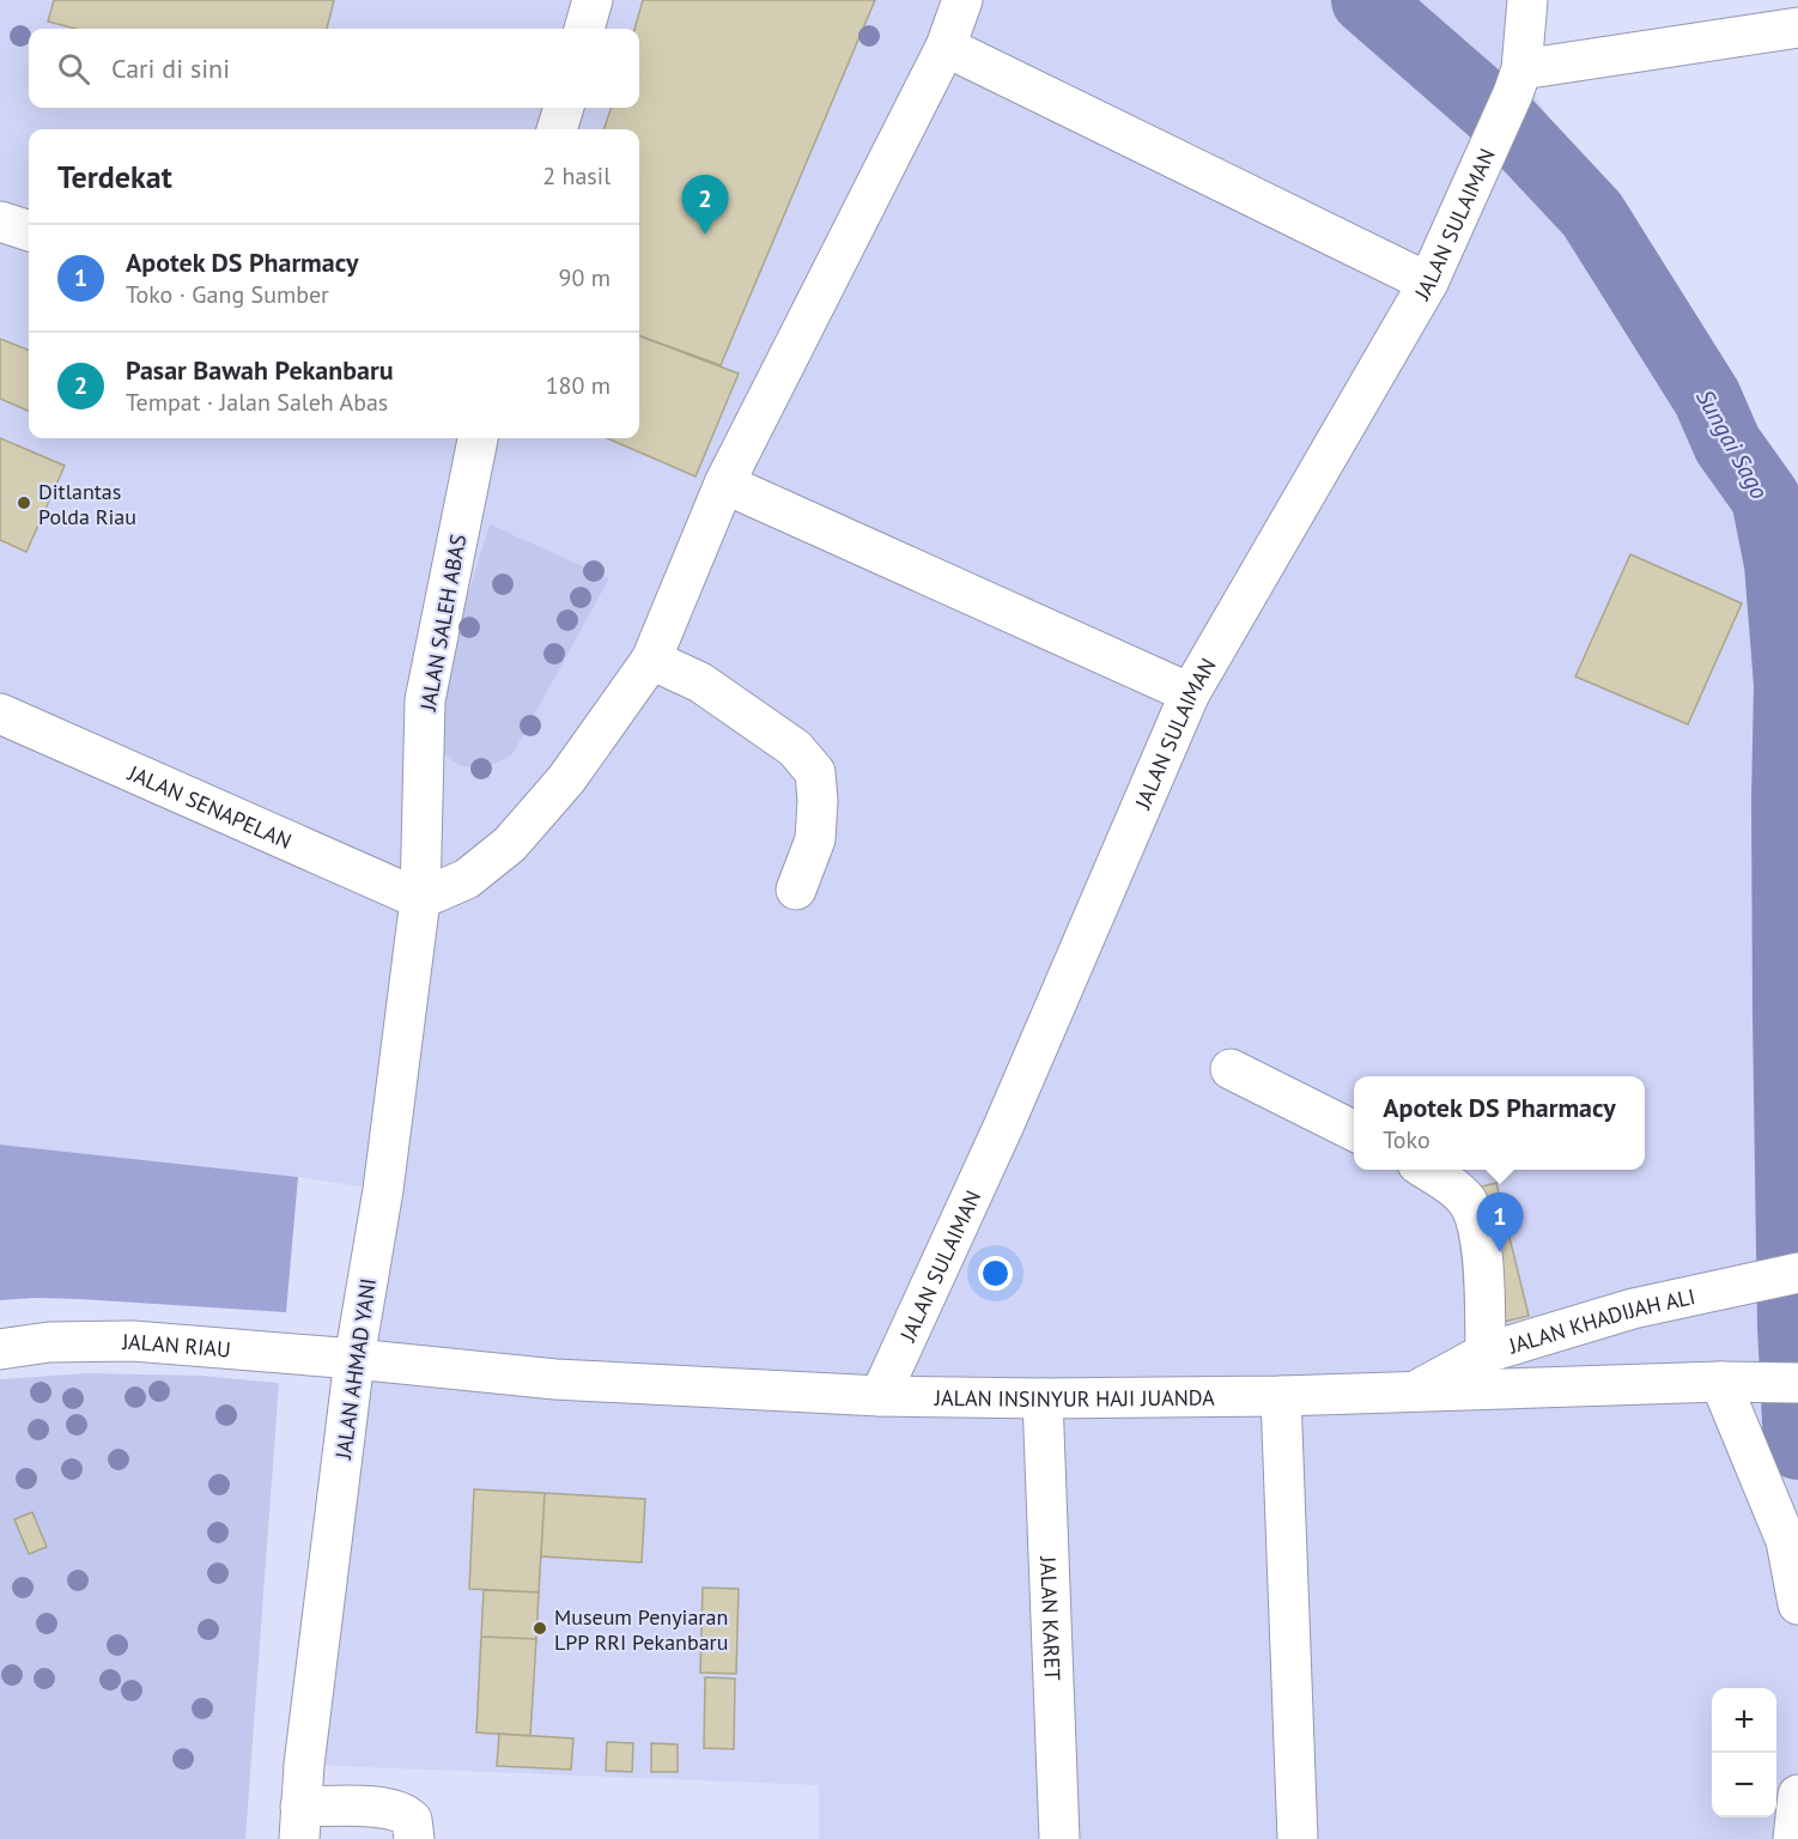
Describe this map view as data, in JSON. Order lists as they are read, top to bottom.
{
  "streets": {
    "street": [
      "JALAN SULAIMAN",
      "JALAN SALEH ABAS",
      "JALAN SENAPELAN",
      "JALAN KHADIJAH ALI",
      "JALAN RIAU",
      "JALAN AHMAD YANI",
      "JALAN INSINYUR HAJI JUANDA",
      "JALAN KARET"
    ]
  },
  "crossings": [
    ["JALAN SULAIMAN", "JALAN INSINYUR HAJI JUANDA"],
    ["JALAN SALEH ABAS", "JALAN SENAPELAN"],
    ["JALAN SALEH ABAS", "JALAN AHMAD YANI"],
    ["JALAN SENAPELAN", "JALAN AHMAD YANI"],
    ["JALAN KHADIJAH ALI", "JALAN INSINYUR HAJI JUANDA"],
    ["JALAN RIAU", "JALAN AHMAD YANI"],
    ["JALAN RIAU", "JALAN INSINYUR HAJI JUANDA"],
    ["JALAN AHMAD YANI", "JALAN INSINYUR HAJI JUANDA"],
    ["JALAN INSINYUR HAJI JUANDA", "JALAN KARET"]
  ],
  "water": ["Sungai Sago"],
  "places": ["Ditlantas Polda Riau", "Museum Penyiaran LPP RRI Pekanbaru"],
  "page": {
    "search": "Cari di sini",
    "heading": ["Terdekat", "2 hasil"],
    "pins": ["2", "1"],
    "list": [
      {
        "mark": "1",
        "name": "Apotek DS Pharmacy",
        "note": "Toko · Gang Sumber",
        "value": "90 m"
      },
      {
        "mark": "2",
        "name": "Pasar Bawah Pekanbaru",
        "note": "Tempat · Jalan Saleh Abas",
        "value": "180 m"
      }
    ],
    "popup": ["Apotek DS Pharmacy", "Toko"],
    "map_buttons": ["+", "−"]
  }
}
